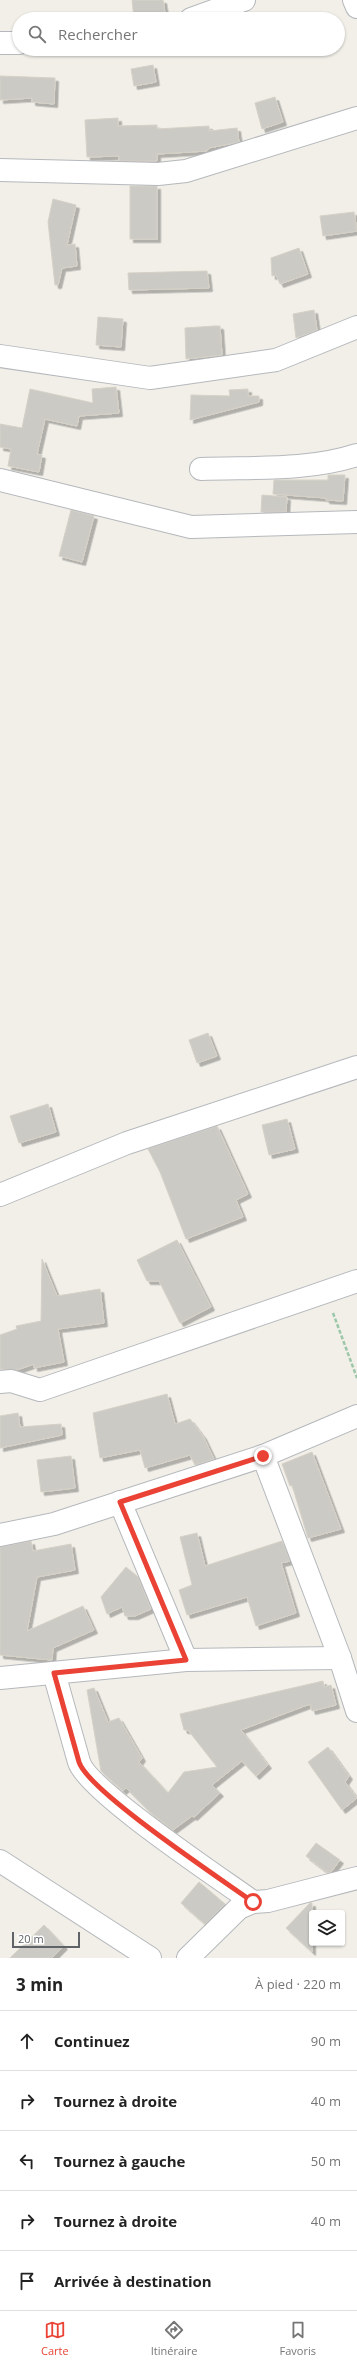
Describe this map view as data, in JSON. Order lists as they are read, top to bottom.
{
  "scale_bar": "20 m",
  "page": {
    "search": "Rechercher",
    "scale": "20 m",
    "heading": ["3 min", "À pied · 220 m"],
    "list": [
      ["Continuez", "90 m"],
      ["Tournez à droite", "40 m"],
      ["Tournez à gauche", "50 m"],
      ["Tournez à droite", "40 m"],
      "Arrivée à destination"
    ],
    "nav": ["Carte", "Itinéraire", "Favoris"]
  }
}
